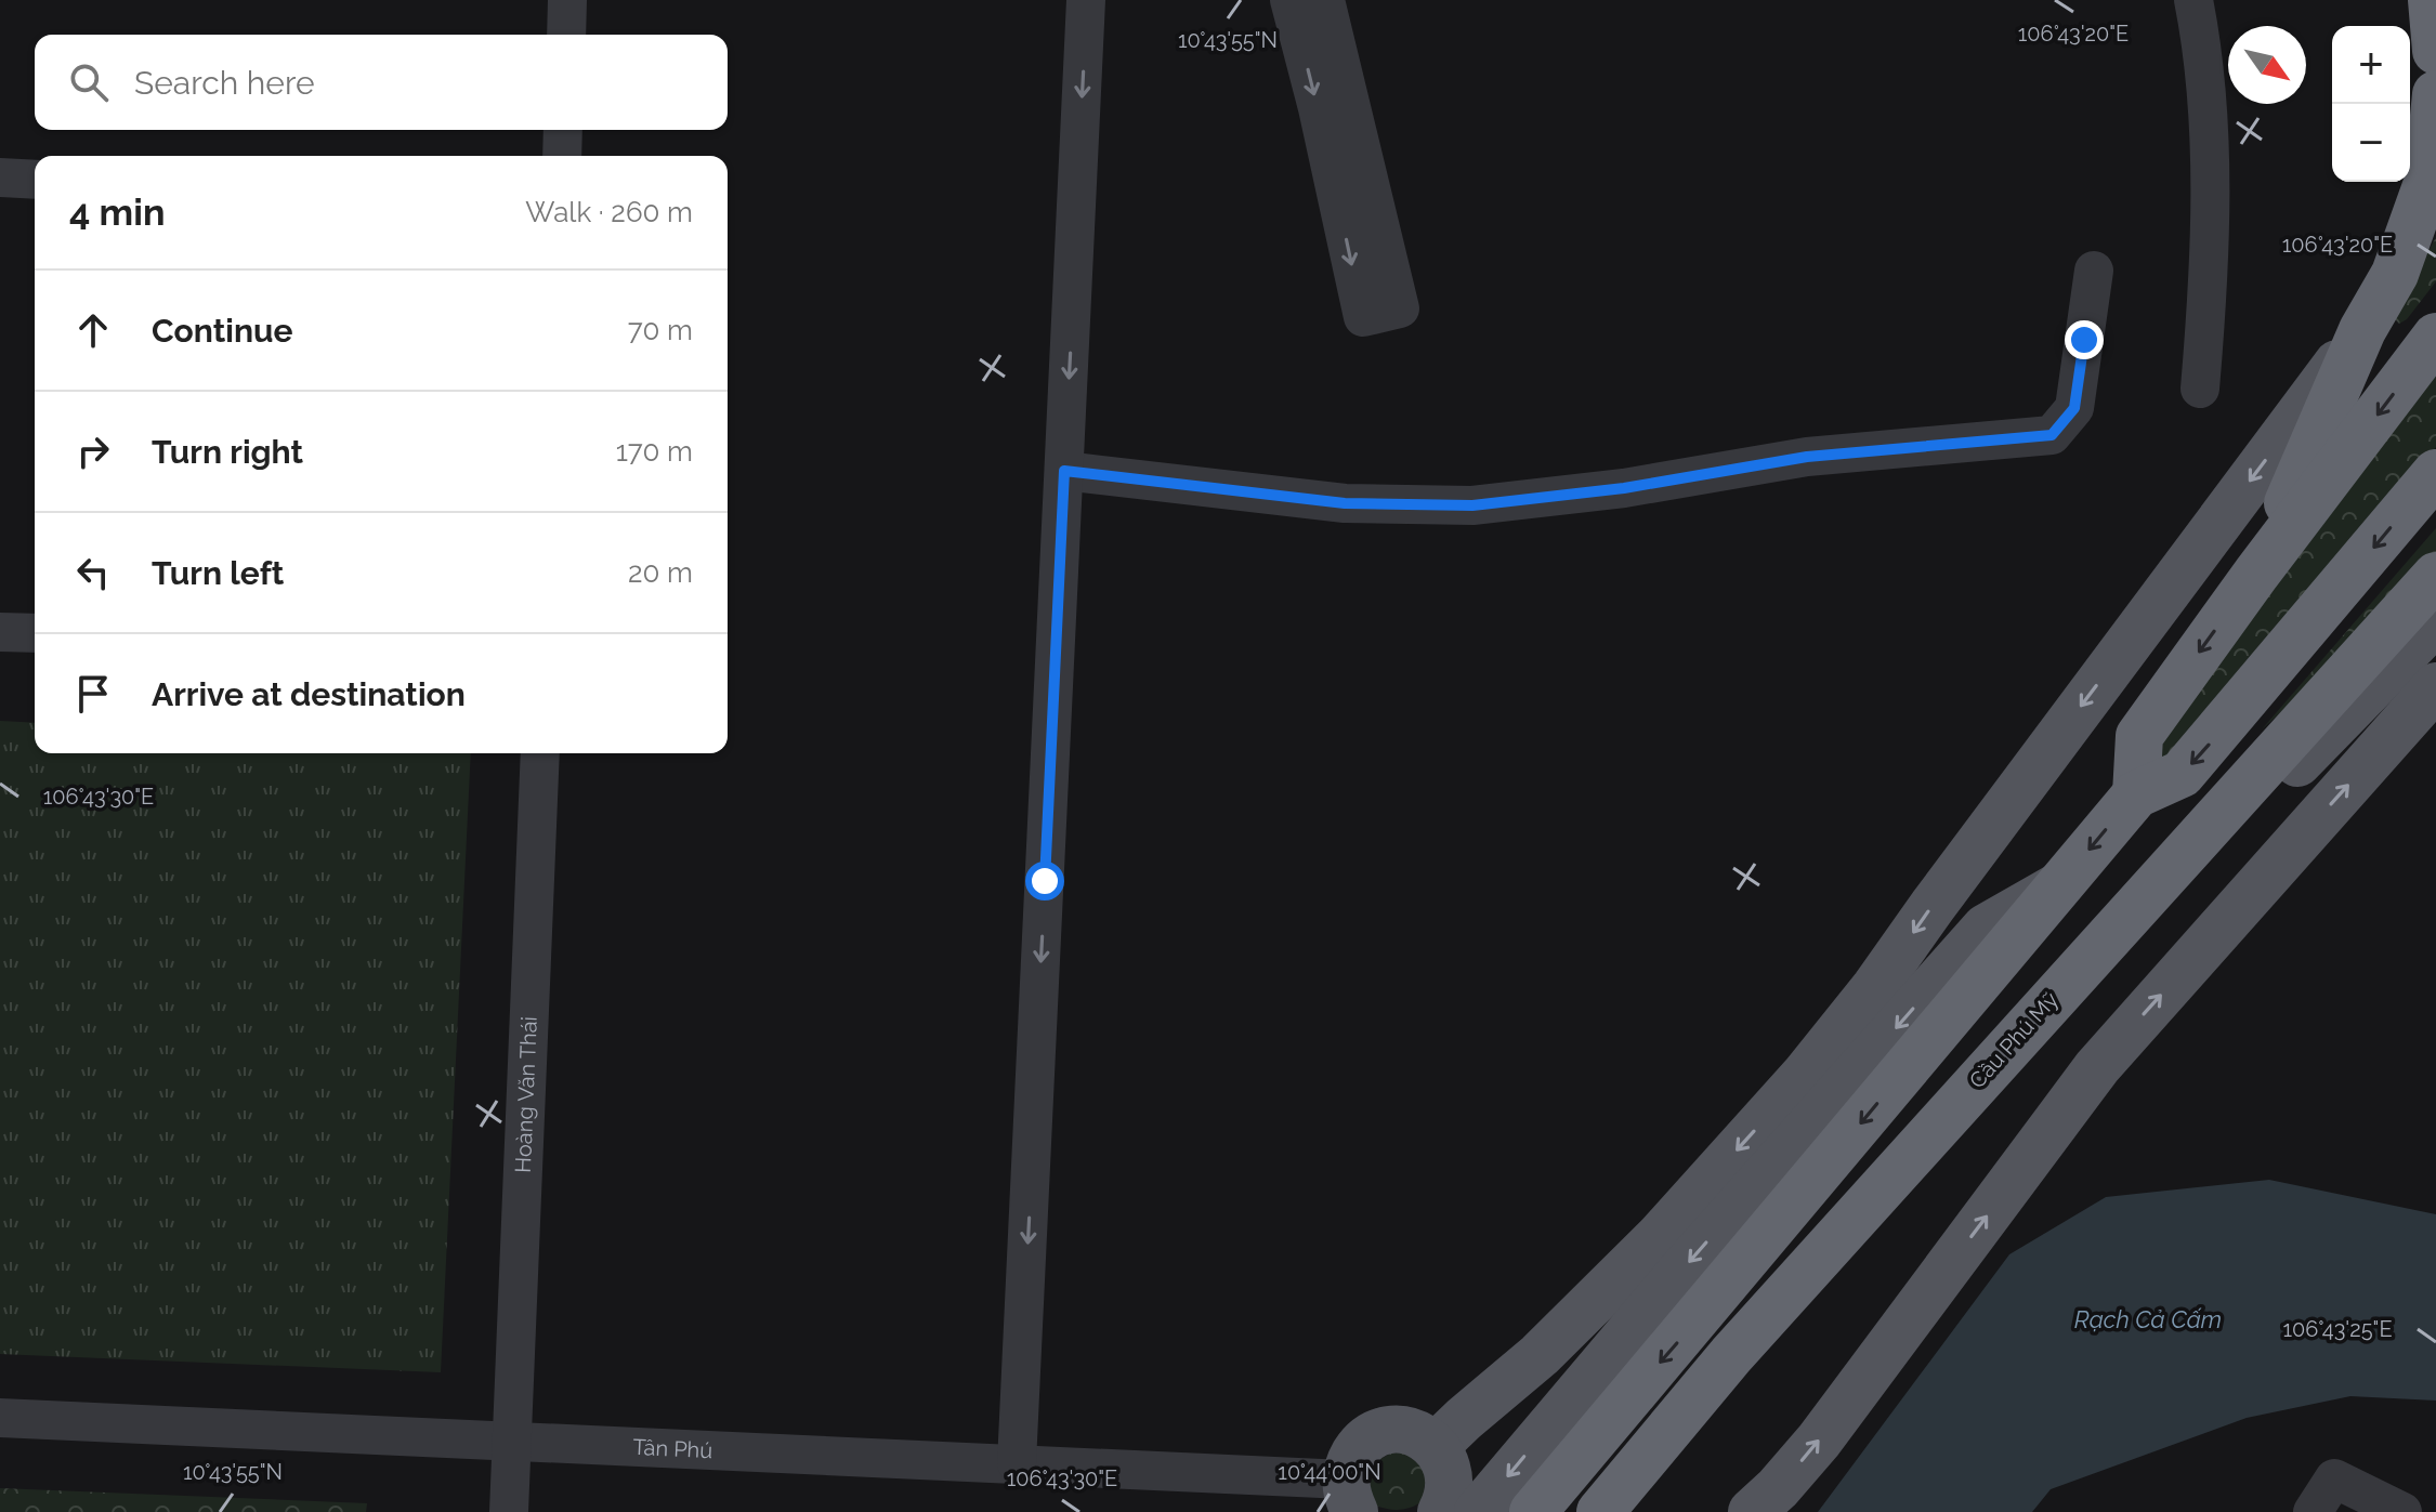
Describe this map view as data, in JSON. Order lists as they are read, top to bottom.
{
  "streets": {
    "highway": ["Cầu Phú Mỹ"],
    "street": ["Hoàng Văn Thái", "Tân Phú"]
  },
  "crossings": [
    ["Hoàng Văn Thái", "Tân Phú"]
  ],
  "water": ["Rạch Cả Cấm"],
  "north": "bottom right",
  "page": {
    "map_buttons": ["+", "−"],
    "search": "Search here",
    "heading": ["4 min", "Walk · 260 m"],
    "list": [
      ["Continue", "70 m"],
      ["Turn right", "170 m"],
      ["Turn left", "20 m"],
      "Arrive at destination"
    ]
  },
  "coordinates": [
    "106°43'20\"E",
    "10°43'55\"N",
    "106°43'30\"E",
    "106°43'25\"E",
    "10°44'00\"N"
  ]
}
